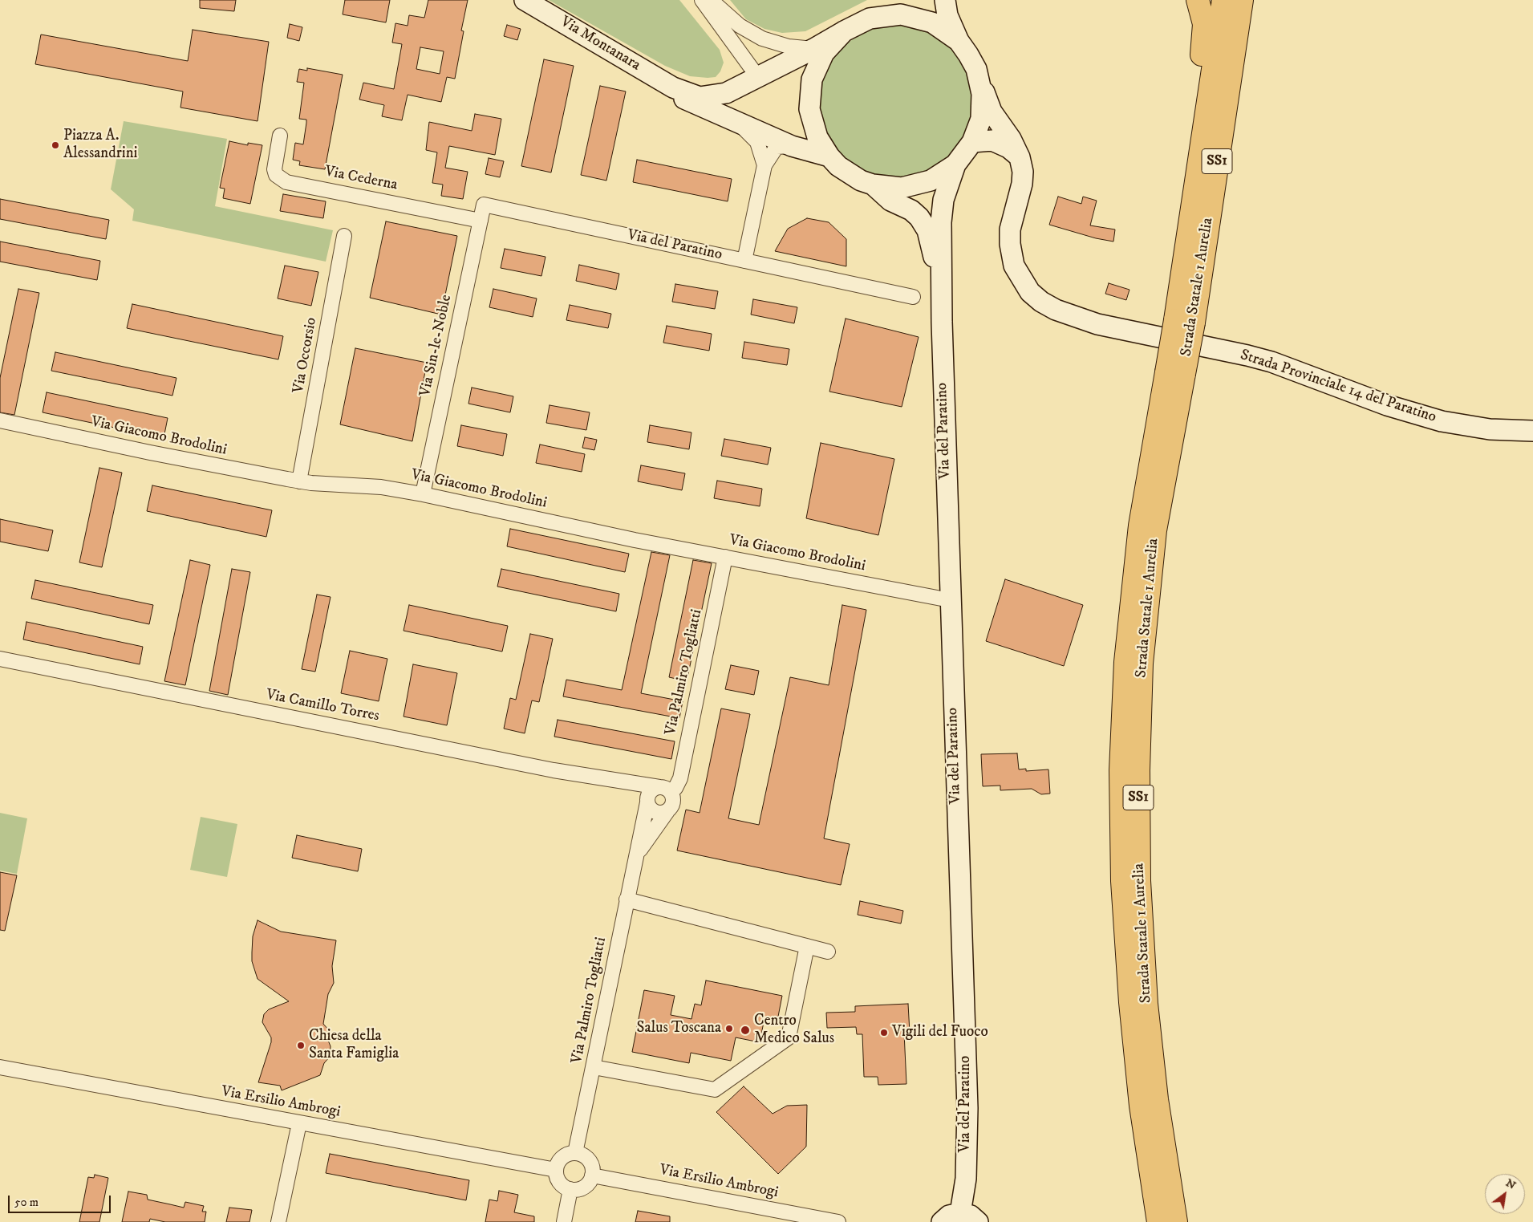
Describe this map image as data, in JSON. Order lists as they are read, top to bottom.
{
  "streets": {
    "highway": ["SS1", "Strada Statale 1 Aurelia"],
    "main road": ["Via Montanara", "Via del Paratino", "Strada Provinciale 14 del Paratino"],
    "street": [
      "Via Cederna",
      "Via Sin-le-Noble",
      "Via Occorsio",
      "Via Giacomo Brodolini",
      "Via Palmiro Togliatti",
      "Via Camillo Torres",
      "Via Ersilio Ambrogi"
    ]
  },
  "crossings": [
    ["Via Cederna", "Via Sin-le-Noble"],
    ["Via del Paratino", "Via Sin-le-Noble"],
    ["Via del Paratino", "Via Giacomo Brodolini"],
    ["Via Sin-le-Noble", "Via Giacomo Brodolini"],
    ["Via Occorsio", "Via Giacomo Brodolini"],
    ["Via Giacomo Brodolini", "Via Palmiro Togliatti"],
    ["Via Palmiro Togliatti", "Via Camillo Torres"],
    ["Via Palmiro Togliatti", "Via Ersilio Ambrogi"]
  ],
  "places": [
    "Piazza A. Alessandrini",
    "Salus Toscana",
    "Centro Medico Salus",
    "Vigili del Fuoco",
    "Chiesa della Santa Famiglia"
  ],
  "scale_bar": "50 m",
  "north": "top right"
}
